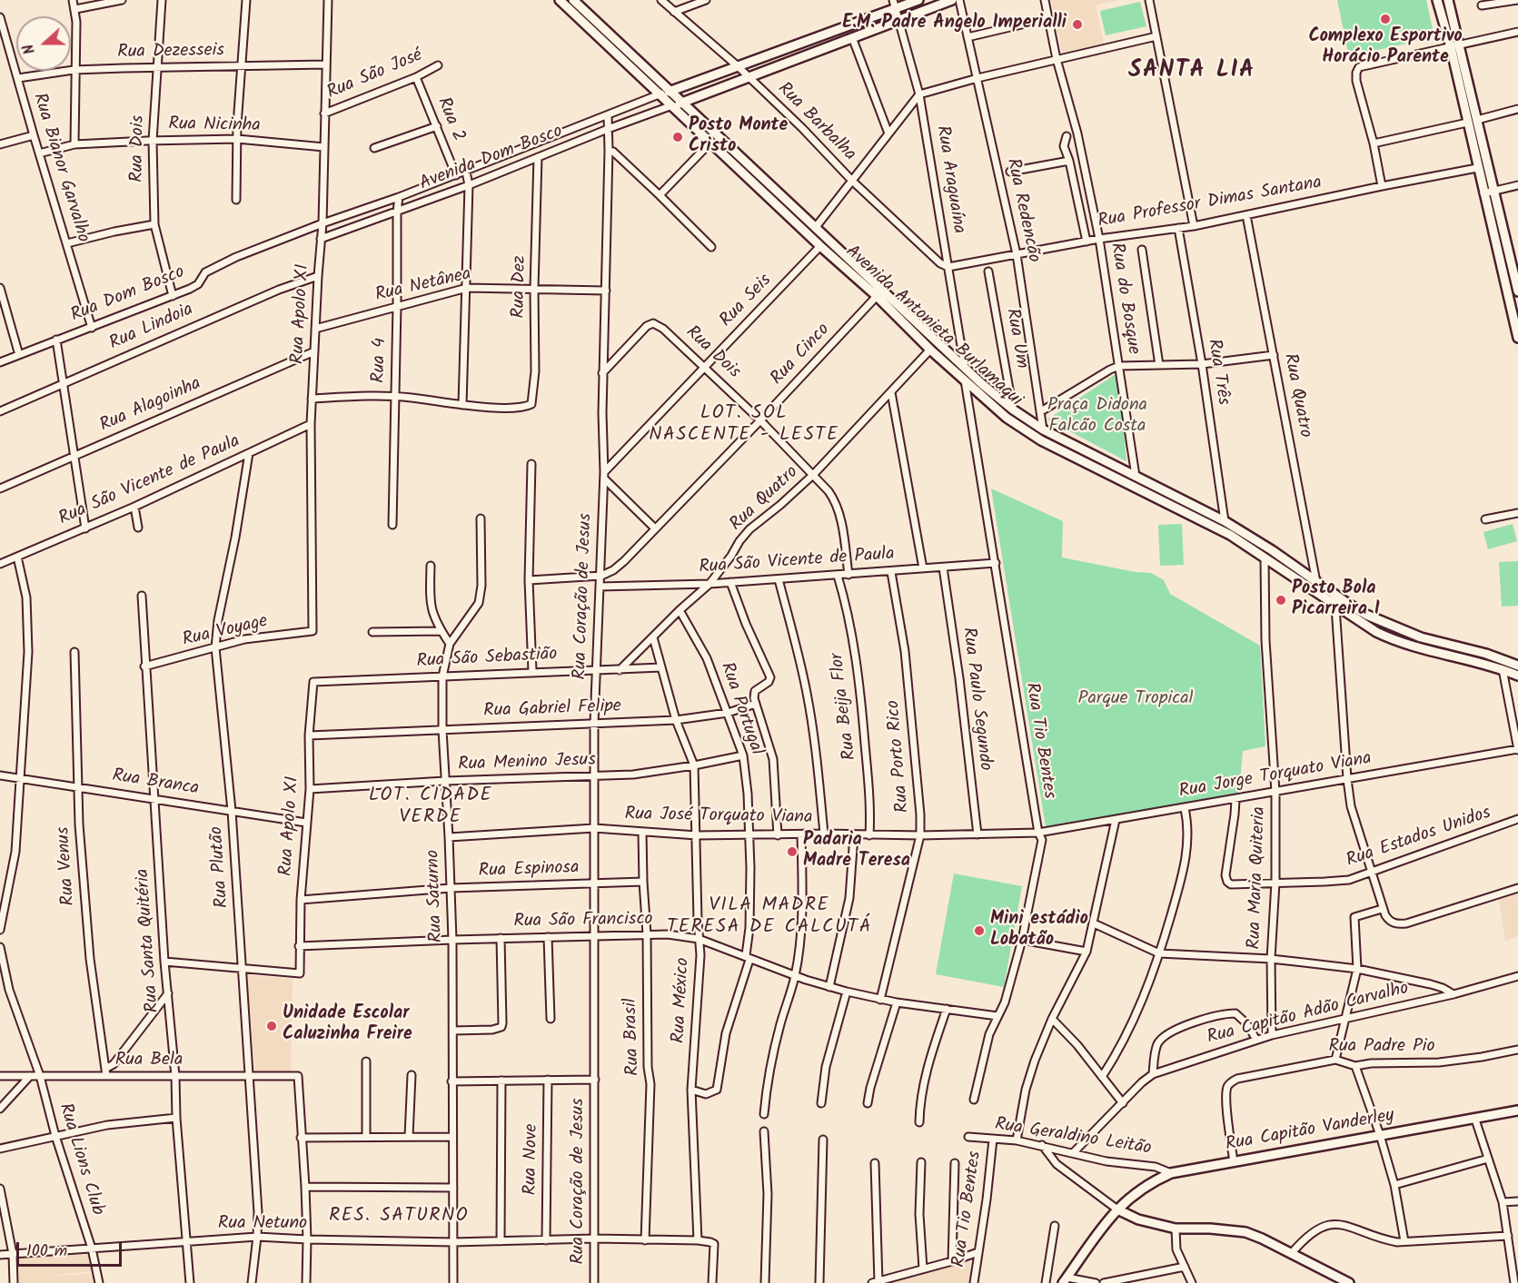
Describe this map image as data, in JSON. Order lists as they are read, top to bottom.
{
  "streets": {
    "main road": ["Avenida Antonieta Burlamaqui", "Rua Capitão Vanderley"],
    "street": [
      "Rua Dezesseis",
      "Rua São José",
      "Rua 2",
      "Rua Barbalha",
      "Rua Nicinha",
      "Rua Dois",
      "Avenida Dom Bosco",
      "Rua Bianor Garvalho",
      "Rua Araguaína",
      "Rua Professor Dimas Santana",
      "Rua Redencão",
      "Rua Netânea",
      "Rua Dez",
      "Rua Dom Bosco",
      "Rua do Bosque",
      "Rua Seis",
      "Rua Apolo XI",
      "Rua Lindoia",
      "Rua Um",
      "Rua Cinco",
      "Rua 4",
      "Rua Três",
      "Rua Quatro",
      "Rua Alagoinha",
      "Rua São Vicente de Paula",
      "Rua Coração de Jesus",
      "Rua Voyage",
      "Rua São Sebastião",
      "Rua Paulo Segundo",
      "Rua Beija Flor",
      "Rua Portugal",
      "Rua Gabriel Felipe",
      "Rua Tio Bentes",
      "Rua Porto Rico",
      "Rua Menino Jesus",
      "Rua Jorge Torquato Viana",
      "Rua Branca",
      "Rua José Torquato Viana",
      "Rua Estados Unidos",
      "Rua Venus",
      "Rua Plutão",
      "Rua Espinosa",
      "Rua Maria Quiteria",
      "Rua Saturno",
      "Rua São Francisco",
      "Rua Santa Quitéria",
      "Rua México",
      "Rua Capitão Adão Carvalho",
      "Rua Brasil",
      "Rua Padre Pio",
      "Rua Bela",
      "Rua Geraldino Leitão",
      "Rua Lions Club",
      "Rua Nove",
      "Rua Netuno"
    ]
  },
  "crossings": [
    ["Rua Dezesseis", "Rua Dois"],
    ["Rua Dezesseis", "Rua Bianor Garvalho"],
    ["Rua Dezesseis", "Rua Apolo XI"],
    ["Rua São José", "Rua 2"],
    ["Rua São José", "Rua Apolo XI"],
    ["Rua 2", "Avenida Dom Bosco"],
    ["Rua Barbalha", "Rua Araguaína"],
    ["Rua Barbalha", "Rua Professor Dimas Santana"],
    ["Rua Nicinha", "Rua Dois"],
    ["Rua Nicinha", "Rua Bianor Garvalho"],
    ["Rua Nicinha", "Rua Apolo XI"],
    ["Rua Dois", "Rua Dom Bosco"],
    ["Rua Dois", "Rua Seis"],
    ["Rua Dois", "Rua Cinco"],
    ["Rua Dois", "Rua Quatro"],
    ["Rua Dois", "Rua São Vicente de Paula"],
    ["Rua Dois", "Rua Coração de Jesus"],
    ["Avenida Dom Bosco", "Rua Dez"],
    ["Avenida Dom Bosco", "Rua Dom Bosco"],
    ["Avenida Dom Bosco", "Rua Apolo XI"],
    ["Avenida Dom Bosco", "Avenida Antonieta Burlamaqui"],
    ["Avenida Dom Bosco", "Rua 4"],
    ["Avenida Dom Bosco", "Rua Coração de Jesus"],
    ["Rua Bianor Garvalho", "Rua Dom Bosco"],
    ["Rua Araguaína", "Rua Professor Dimas Santana"],
    ["Rua Araguaína", "Avenida Antonieta Burlamaqui"],
    ["Rua Professor Dimas Santana", "Rua Redencão"],
    ["Rua Professor Dimas Santana", "Rua do Bosque"],
    ["Rua Professor Dimas Santana", "Rua Três"],
    ["Rua Professor Dimas Santana", "Rua Quatro"],
    ["Rua Redencão", "Avenida Antonieta Burlamaqui"],
    ["Rua Netânea", "Rua Dez"],
    ["Rua Netânea", "Rua Apolo XI"],
    ["Rua Netânea", "Rua 4"],
    ["Rua Netânea", "Rua Coração de Jesus"],
    ["Rua Dom Bosco", "Rua Apolo XI"],
    ["Rua do Bosque", "Avenida Antonieta Burlamaqui"],
    ["Rua Seis", "Avenida Antonieta Burlamaqui"],
    ["Rua Seis", "Rua Coração de Jesus"],
    ["Rua Apolo XI", "Rua Lindoia"],
    ["Rua Apolo XI", "Rua Alagoinha"],
    ["Rua Apolo XI", "Rua São Vicente de Paula"],
    ["Rua Apolo XI", "Rua Voyage"],
    ["Rua Apolo XI", "Rua São Sebastião"],
    ["Rua Apolo XI", "Rua Gabriel Felipe"],
    ["Rua Apolo XI", "Rua Menino Jesus"],
    ["Rua Apolo XI", "Rua Branca"],
    ["Rua Apolo XI", "Rua Plutão"],
    ["Avenida Antonieta Burlamaqui", "Rua Um"],
    ["Avenida Antonieta Burlamaqui", "Rua Cinco"],
    ["Avenida Antonieta Burlamaqui", "Rua Três"],
    ["Avenida Antonieta Burlamaqui", "Rua Quatro"],
    ["Avenida Antonieta Burlamaqui", "Rua Tio Bentes"],
    ["Avenida Antonieta Burlamaqui", "Rua Maria Quiteria"],
    ["Rua Cinco", "Rua Coração de Jesus"],
    ["Rua Quatro", "Rua São Vicente de Paula"],
    ["Rua Quatro", "Rua São Sebastião"],
    ["Rua Quatro", "Rua Portugal"],
    ["Rua Quatro", "Rua México"],
    ["Rua São Vicente de Paula", "Rua Coração de Jesus"],
    ["Rua São Vicente de Paula", "Rua Paulo Segundo"],
    ["Rua São Vicente de Paula", "Rua Beija Flor"],
    ["Rua São Vicente de Paula", "Rua Tio Bentes"],
    ["Rua São Vicente de Paula", "Rua Porto Rico"],
    ["Rua São Vicente de Paula", "Rua Plutão"],
    ["Rua Coração de Jesus", "Rua São Sebastião"],
    ["Rua Coração de Jesus", "Rua Gabriel Felipe"],
    ["Rua Coração de Jesus", "Rua Menino Jesus"],
    ["Rua Coração de Jesus", "Rua José Torquato Viana"],
    ["Rua Coração de Jesus", "Rua Espinosa"],
    ["Rua Coração de Jesus", "Rua Saturno"],
    ["Rua Coração de Jesus", "Rua São Francisco"],
    ["Rua Coração de Jesus", "Rua Nove"],
    ["Rua Coração de Jesus", "Rua Netuno"],
    ["Rua Voyage", "Rua Plutão"],
    ["Rua Voyage", "Rua Santa Quitéria"],
    ["Rua São Sebastião", "Rua Saturno"],
    ["Rua São Sebastião", "Rua México"],
    ["Rua Paulo Segundo", "Rua José Torquato Viana"],
    ["Rua Beija Flor", "Rua José Torquato Viana"],
    ["Rua Portugal", "Rua Gabriel Felipe"],
    ["Rua Portugal", "Rua Menino Jesus"],
    ["Rua Portugal", "Rua José Torquato Viana"],
    ["Rua Portugal", "Rua São Francisco"],
    ["Rua Portugal", "Rua México"],
    ["Rua Gabriel Felipe", "Rua Saturno"],
    ["Rua Gabriel Felipe", "Rua México"],
    ["Rua Tio Bentes", "Rua Jorge Torquato Viana"],
    ["Rua Tio Bentes", "Rua José Torquato Viana"],
    ["Rua Tio Bentes", "Rua São Francisco"],
    ["Rua Tio Bentes", "Rua Geraldino Leitão"],
    ["Rua Porto Rico", "Rua José Torquato Viana"],
    ["Rua Porto Rico", "Rua São Francisco"],
    ["Rua Menino Jesus", "Rua Saturno"],
    ["Rua Menino Jesus", "Rua México"],
    ["Rua Jorge Torquato Viana", "Rua José Torquato Viana"],
    ["Rua Jorge Torquato Viana", "Rua Estados Unidos"],
    ["Rua Jorge Torquato Viana", "Rua Maria Quiteria"],
    ["Rua Branca", "Rua Venus"],
    ["Rua Branca", "Rua Plutão"],
    ["Rua Branca", "Rua Santa Quitéria"],
    ["Rua José Torquato Viana", "Rua México"],
    ["Rua José Torquato Viana", "Rua Brasil"],
    ["Rua Estados Unidos", "Rua Maria Quiteria"],
    ["Rua Venus", "Rua Bela"],
    ["Rua Plutão", "Rua Bela"],
    ["Rua Plutão", "Rua Netuno"],
    ["Rua Espinosa", "Rua Saturno"],
    ["Rua Espinosa", "Rua Brasil"],
    ["Rua Maria Quiteria", "Rua Capitão Adão Carvalho"],
    ["Rua Saturno", "Rua São Francisco"],
    ["Rua Saturno", "Rua Netuno"],
    ["Rua São Francisco", "Rua México"],
    ["Rua São Francisco", "Rua Brasil"],
    ["Rua Santa Quitéria", "Rua Bela"],
    ["Rua Santa Quitéria", "Rua Netuno"],
    ["Rua México", "Rua Netuno"],
    ["Rua Capitão Adão Carvalho", "Rua Geraldino Leitão"],
    ["Rua Brasil", "Rua Netuno"],
    ["Rua Padre Pio", "Rua Capitão Vanderley"],
    ["Rua Bela", "Rua Lions Club"],
    ["Rua Capitão Vanderley", "Rua Geraldino Leitão"],
    ["Rua Lions Club", "Rua Netuno"],
    ["Rua Nove", "Rua Netuno"]
  ],
  "districts": [
    "SANTA LIA",
    "LOT. SOL NASCENTE - LESTE",
    "LOT. CIDADE VERDE",
    "VILA MADRE TERESA DE CALCUTÁ",
    "RES. SATURNO"
  ],
  "parks": ["Praça Didona Falcão Costa", "Parque Tropical"],
  "places": [
    "Complexo Esportivo Horácio Parente",
    "E.M. Padre Angelo Imperialli",
    "Posto Monte Cristo",
    "Posto Bola Picarreira I",
    "Padaria Madre Teresa",
    "Mini estádio Lobatão",
    "Unidade Escolar Caluzinha Freire"
  ],
  "scale_bar": "100 m",
  "north": "left"
}
